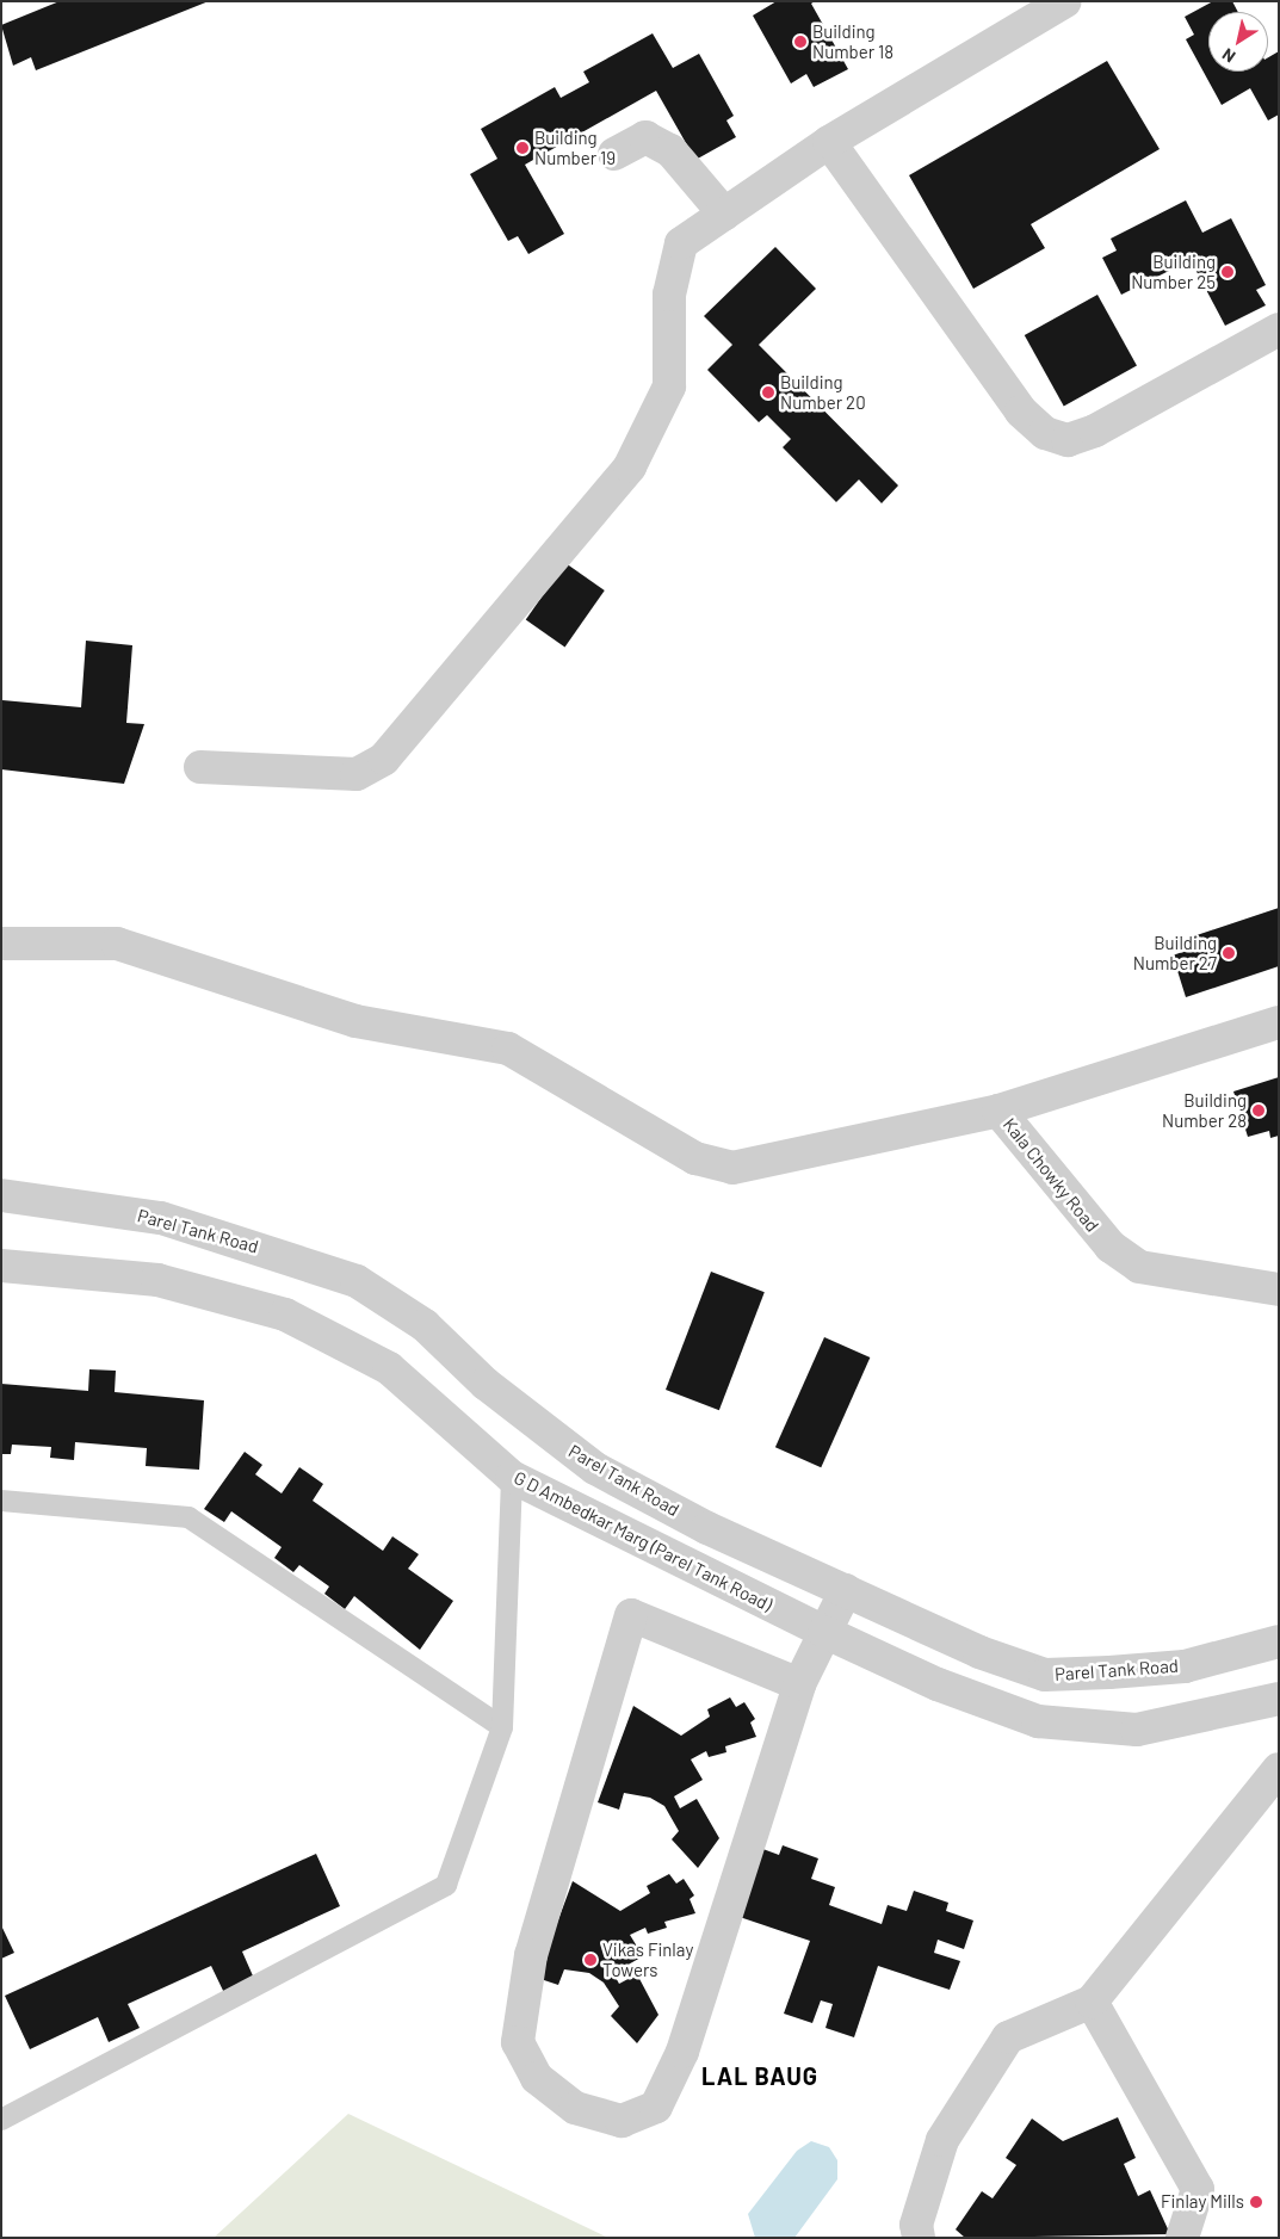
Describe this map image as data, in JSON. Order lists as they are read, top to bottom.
{
  "streets": {
    "street": ["Kala Chowky Road", "Parel Tank Road", "G D Ambedkar Marg (Parel Tank Road)"]
  },
  "districts": ["LAL BAUG"],
  "places": [
    "Building Number 18",
    "Building Number 19",
    "Building Number 25",
    "Building Number 20",
    "Building Number 27",
    "Building Number 28",
    "Vikas Finlay Towers",
    "Finlay Mills"
  ],
  "north": "bottom left"
}
